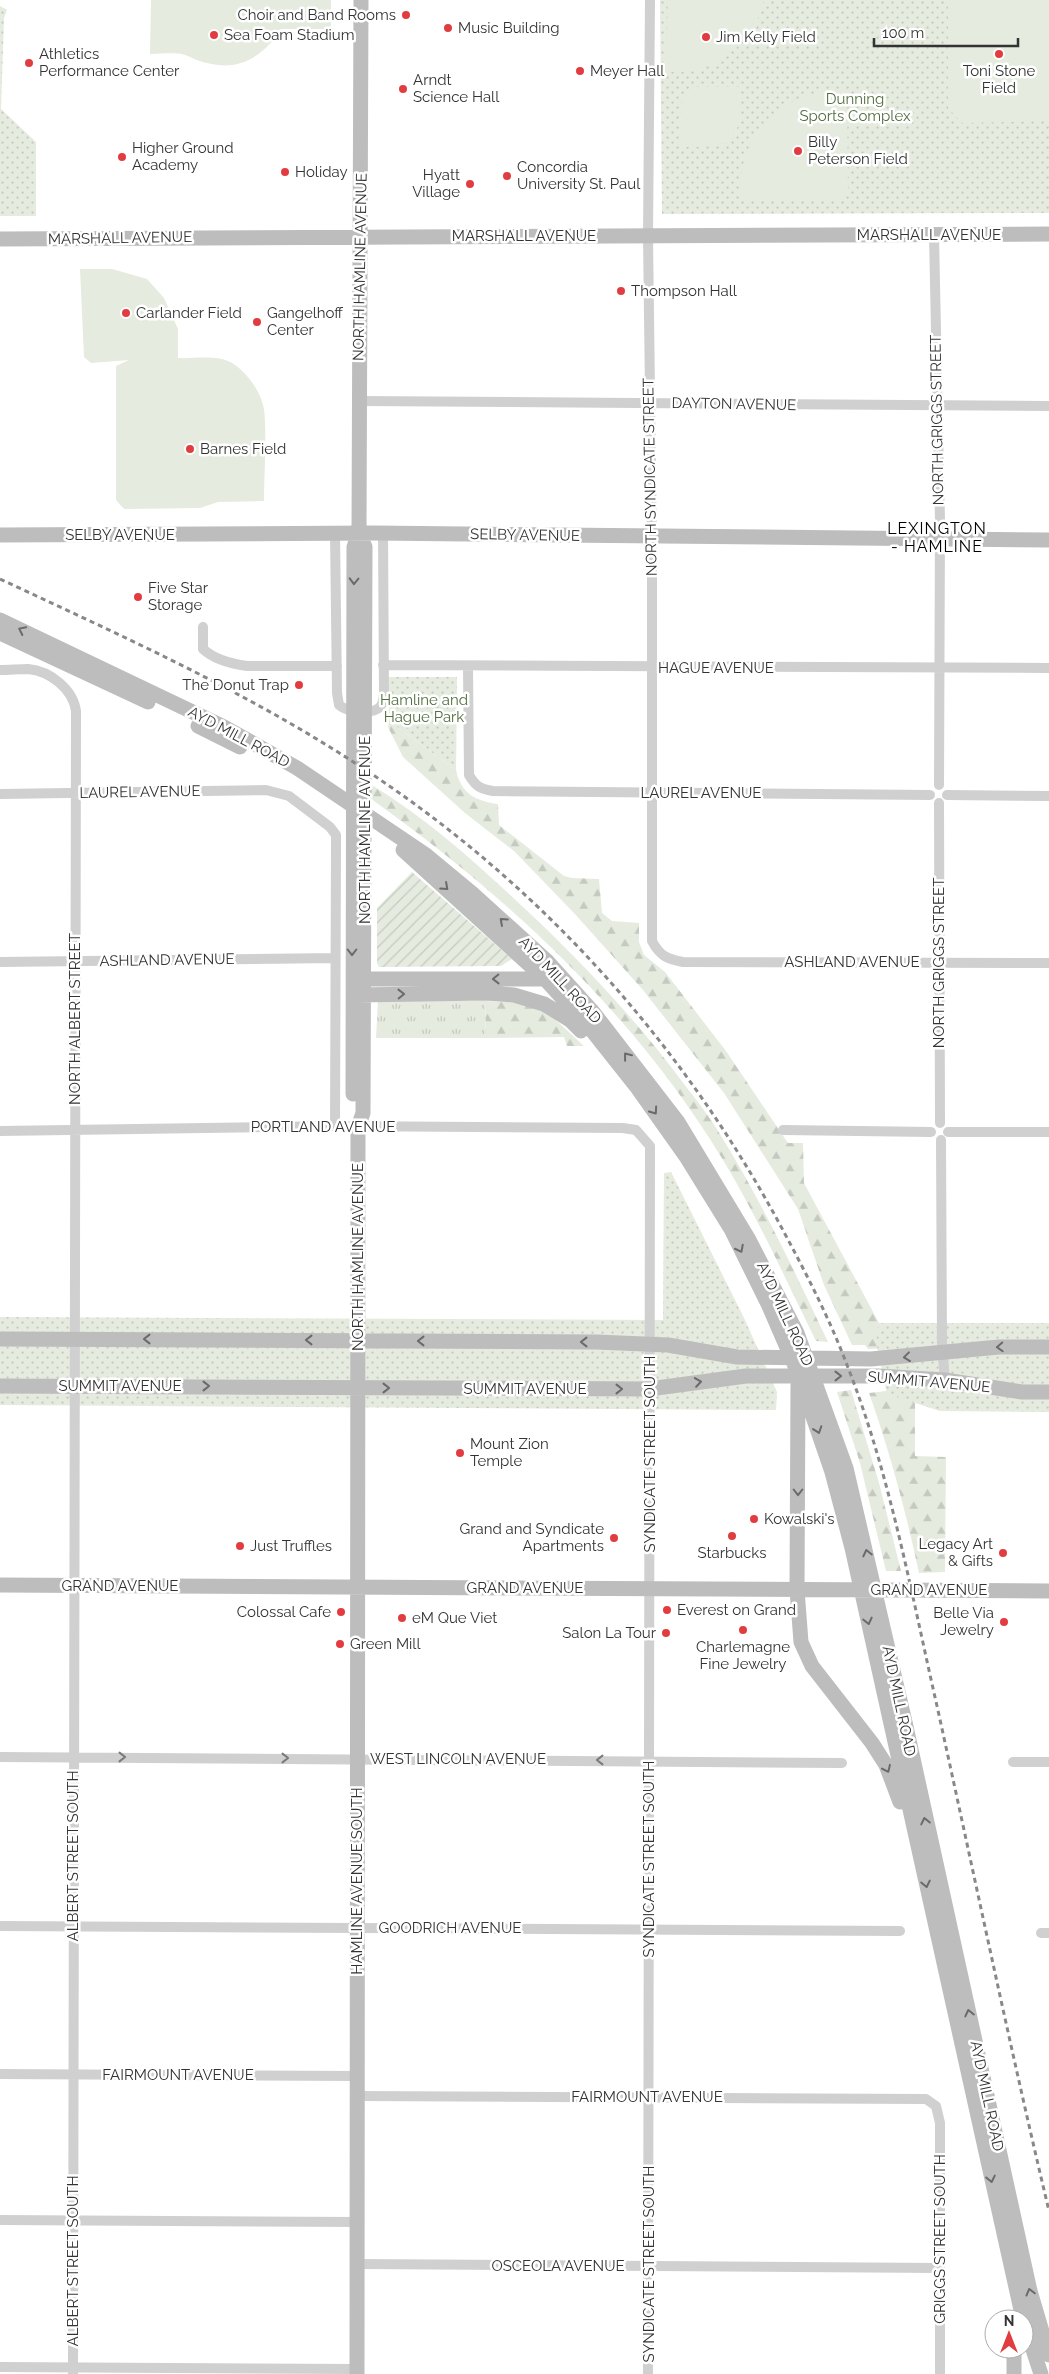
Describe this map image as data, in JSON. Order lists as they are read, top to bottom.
{
  "streets": {
    "main road": [
      "MARSHALL AVENUE",
      "NORTH HAMLINE AVENUE",
      "SELBY AVENUE",
      "AYD MILL ROAD",
      "SUMMIT AVENUE",
      "GRAND AVENUE",
      "HAMLINE AVENUE SOUTH"
    ],
    "street": [
      "DAYTON AVENUE",
      "NORTH GRIGGS STREET",
      "NORTH SYNDICATE STREET",
      "HAGUE AVENUE",
      "LAUREL AVENUE",
      "ASHLAND AVENUE",
      "NORTH ALBERT STREET",
      "PORTLAND AVENUE",
      "SYNDICATE STREET SOUTH",
      "WEST LINCOLN AVENUE",
      "ALBERT STREET SOUTH",
      "GOODRICH AVENUE",
      "FAIRMOUNT AVENUE",
      "GRIGGS STREET SOUTH",
      "OSCEOLA AVENUE"
    ]
  },
  "crossings": [
    ["MARSHALL AVENUE", "NORTH HAMLINE AVENUE"],
    ["MARSHALL AVENUE", "NORTH GRIGGS STREET"],
    ["MARSHALL AVENUE", "NORTH SYNDICATE STREET"],
    ["NORTH HAMLINE AVENUE", "DAYTON AVENUE"],
    ["NORTH HAMLINE AVENUE", "SELBY AVENUE"],
    ["NORTH HAMLINE AVENUE", "LAUREL AVENUE"],
    ["NORTH HAMLINE AVENUE", "ASHLAND AVENUE"],
    ["NORTH HAMLINE AVENUE", "PORTLAND AVENUE"],
    ["NORTH HAMLINE AVENUE", "SUMMIT AVENUE"],
    ["NORTH HAMLINE AVENUE", "HAMLINE AVENUE SOUTH"],
    ["DAYTON AVENUE", "NORTH GRIGGS STREET"],
    ["DAYTON AVENUE", "NORTH SYNDICATE STREET"],
    ["NORTH GRIGGS STREET", "SELBY AVENUE"],
    ["NORTH GRIGGS STREET", "HAGUE AVENUE"],
    ["NORTH GRIGGS STREET", "LAUREL AVENUE"],
    ["NORTH GRIGGS STREET", "ASHLAND AVENUE"],
    ["NORTH SYNDICATE STREET", "SELBY AVENUE"],
    ["NORTH SYNDICATE STREET", "HAGUE AVENUE"],
    ["NORTH SYNDICATE STREET", "LAUREL AVENUE"],
    ["NORTH SYNDICATE STREET", "ASHLAND AVENUE"],
    ["HAGUE AVENUE", "LAUREL AVENUE"],
    ["LAUREL AVENUE", "NORTH ALBERT STREET"],
    ["ASHLAND AVENUE", "NORTH ALBERT STREET"],
    ["NORTH ALBERT STREET", "PORTLAND AVENUE"],
    ["NORTH ALBERT STREET", "SUMMIT AVENUE"],
    ["NORTH ALBERT STREET", "ALBERT STREET SOUTH"],
    ["PORTLAND AVENUE", "SUMMIT AVENUE"],
    ["PORTLAND AVENUE", "SYNDICATE STREET SOUTH"],
    ["SUMMIT AVENUE", "SYNDICATE STREET SOUTH"],
    ["SUMMIT AVENUE", "ALBERT STREET SOUTH"],
    ["SUMMIT AVENUE", "HAMLINE AVENUE SOUTH"],
    ["SYNDICATE STREET SOUTH", "GRAND AVENUE"],
    ["SYNDICATE STREET SOUTH", "WEST LINCOLN AVENUE"],
    ["SYNDICATE STREET SOUTH", "GOODRICH AVENUE"],
    ["SYNDICATE STREET SOUTH", "FAIRMOUNT AVENUE"],
    ["SYNDICATE STREET SOUTH", "OSCEOLA AVENUE"],
    ["GRAND AVENUE", "ALBERT STREET SOUTH"],
    ["GRAND AVENUE", "HAMLINE AVENUE SOUTH"],
    ["WEST LINCOLN AVENUE", "ALBERT STREET SOUTH"],
    ["WEST LINCOLN AVENUE", "HAMLINE AVENUE SOUTH"],
    ["ALBERT STREET SOUTH", "GOODRICH AVENUE"],
    ["ALBERT STREET SOUTH", "FAIRMOUNT AVENUE"],
    ["HAMLINE AVENUE SOUTH", "GOODRICH AVENUE"],
    ["HAMLINE AVENUE SOUTH", "FAIRMOUNT AVENUE"],
    ["HAMLINE AVENUE SOUTH", "OSCEOLA AVENUE"],
    ["FAIRMOUNT AVENUE", "GRIGGS STREET SOUTH"],
    ["GRIGGS STREET SOUTH", "OSCEOLA AVENUE"]
  ],
  "districts": ["LEXINGTON - HAMLINE"],
  "parks": ["Dunning Sports Complex", "Hamline and Hague Park"],
  "places": [
    "Choir and Band Rooms",
    "Music Building",
    "Sea Foam Stadium",
    "Jim Kelly Field",
    "Toni Stone Field",
    "Athletics Performance Center",
    "Meyer Hall",
    "Arndt Science Hall",
    "Billy Peterson Field",
    "Higher Ground Academy",
    "Holiday",
    "Concordia University St. Paul",
    "Hyatt Village",
    "Thompson Hall",
    "Carlander Field",
    "Gangelhoff Center",
    "Barnes Field",
    "Five Star Storage",
    "The Donut Trap",
    "Mount Zion Temple",
    "Kowalski's",
    "Starbucks",
    "Grand and Syndicate Apartments",
    "Just Truffles",
    "Legacy Art & Gifts",
    "Everest on Grand",
    "Colossal Cafe",
    "eM Que Viet",
    "Belle Via Jewelry",
    "Charlemagne Fine Jewelry",
    "Salon La Tour",
    "Green Mill"
  ],
  "scale_bar": "100 m",
  "north": "top"
}
